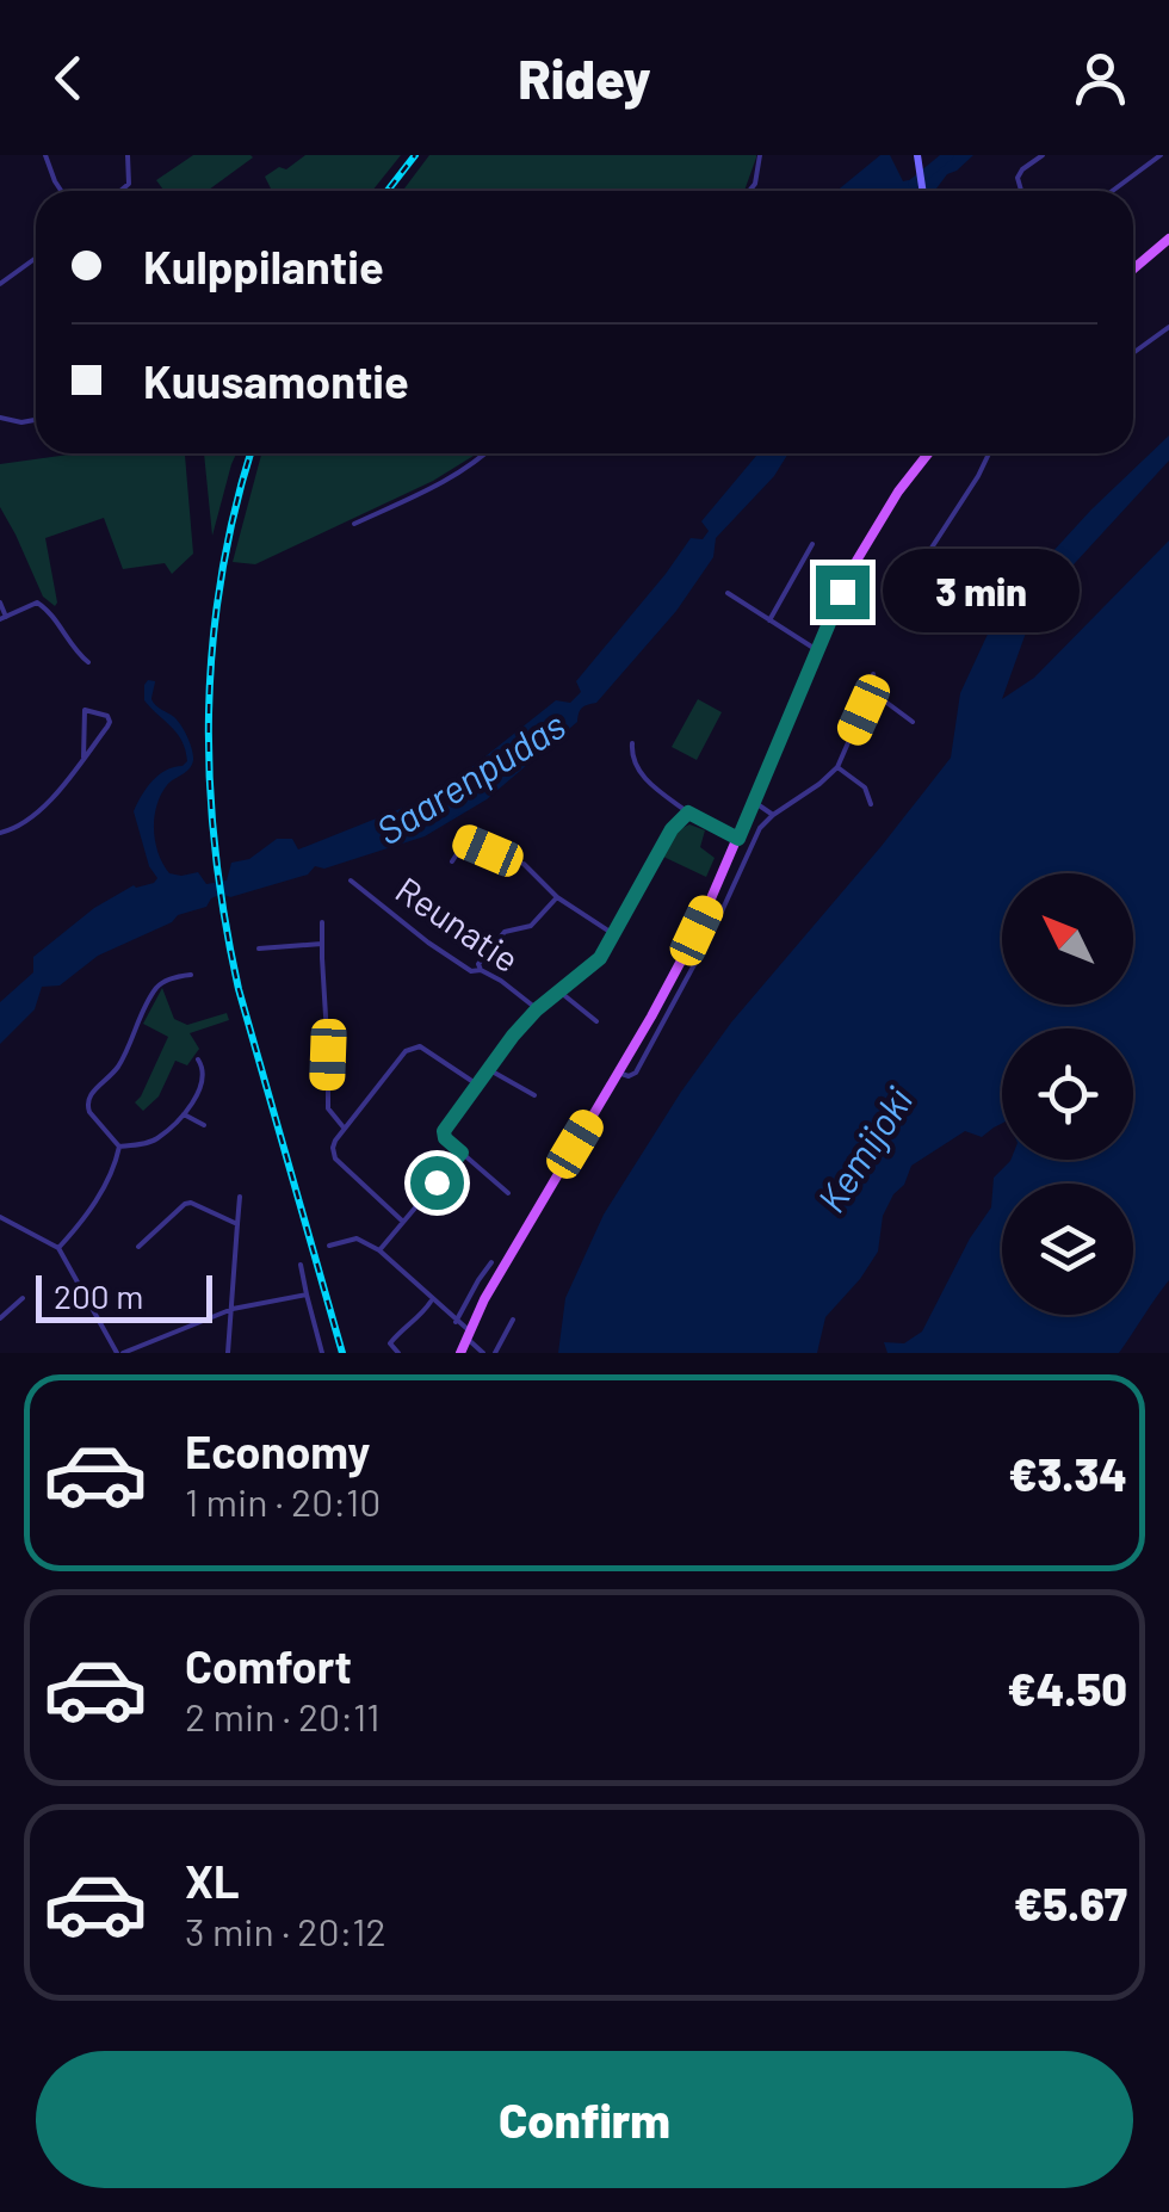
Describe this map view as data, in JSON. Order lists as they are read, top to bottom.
{
  "streets": {
    "street": ["Reunatie"]
  },
  "water": ["Saarenpudas", "Kemijoki"],
  "scale_bar": "200 m",
  "north": "top left",
  "page": {
    "header": "Ridey",
    "banner": ["Kulppilantie", "Kuusamontie"],
    "bubble": "3 min",
    "scale": "200 m",
    "list": [
      {
        "name": "Economy",
        "note": "1 min · 20:10",
        "value": "€3.34"
      },
      {
        "name": "Comfort",
        "note": "2 min · 20:11",
        "value": "€4.50"
      },
      {
        "name": "XL",
        "note": "3 min · 20:12",
        "value": "€5.67"
      }
    ],
    "buttons": "Confirm"
  }
}
